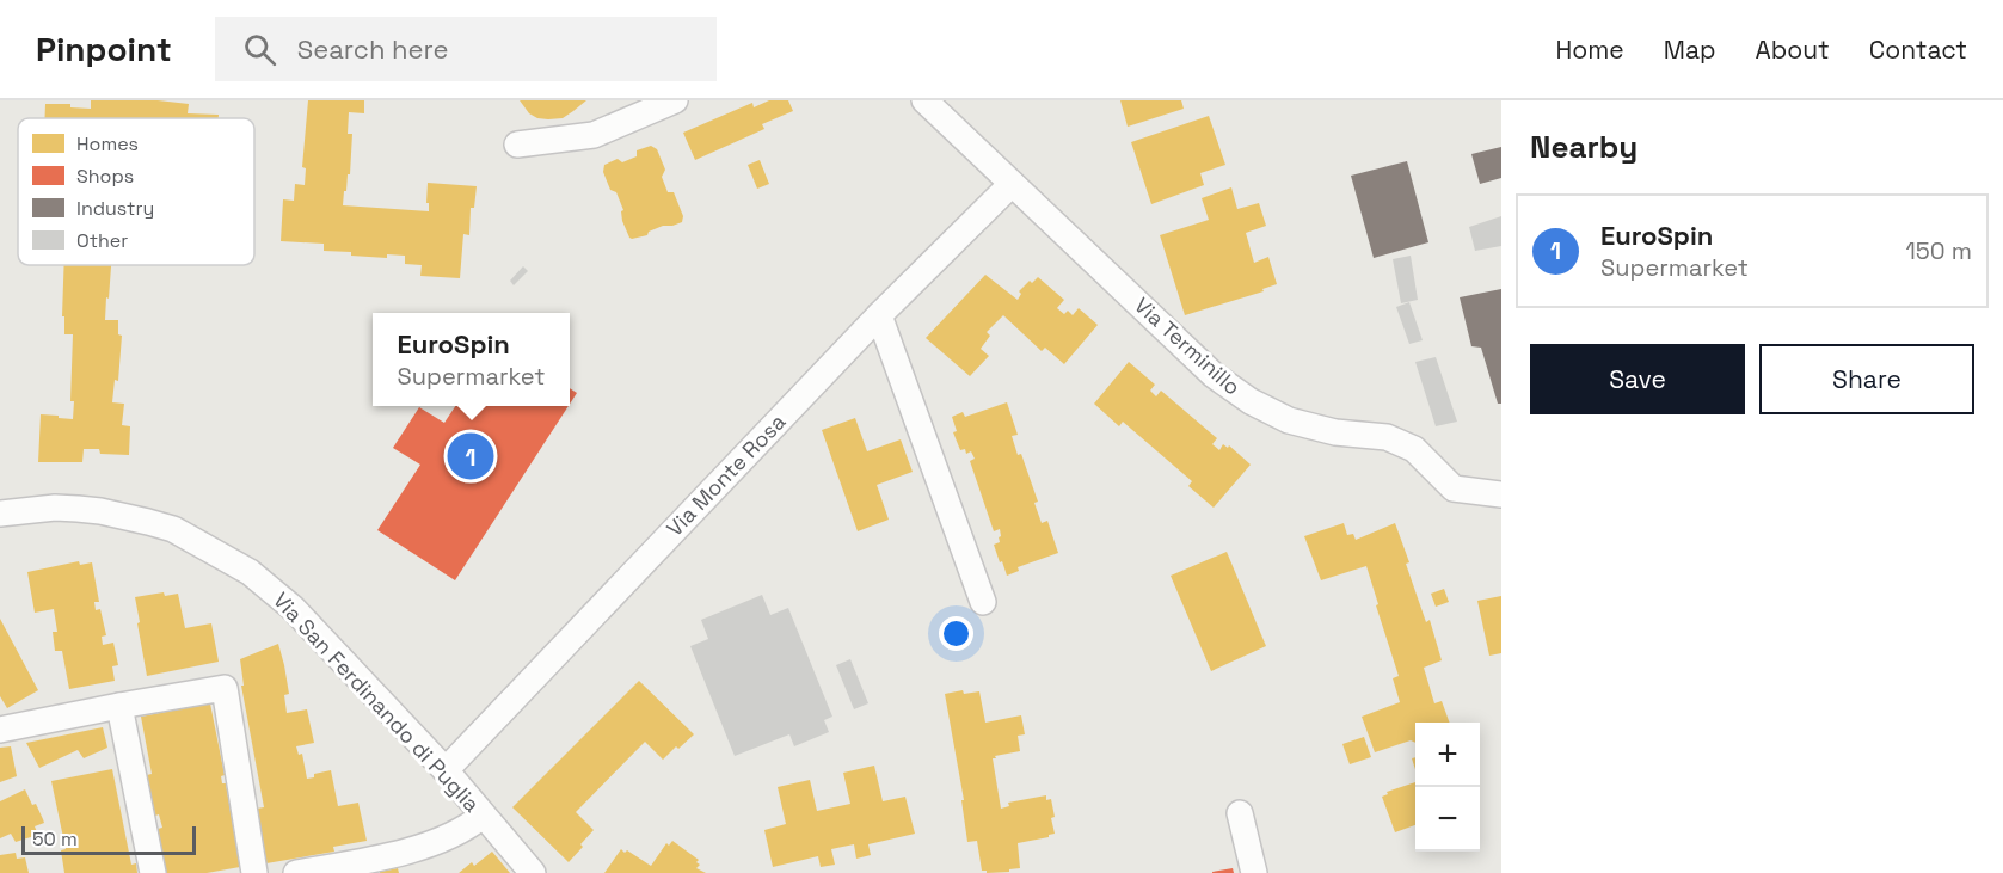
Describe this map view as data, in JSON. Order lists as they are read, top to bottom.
{
  "streets": {
    "street": ["Via Terminillo", "Via Monte Rosa", "Via San Ferdinando di Puglia"]
  },
  "crossings": [
    ["Via Terminillo", "Via Monte Rosa"],
    ["Via Monte Rosa", "Via San Ferdinando di Puglia"]
  ],
  "legend": [
    "Homes",
    "Shops",
    "Industry",
    "Other"
  ],
  "scale_bar": "50 m",
  "page": {
    "header": "Pinpoint",
    "search": "Search here",
    "nav": [
      "Home",
      "Map",
      "About",
      "Contact"
    ],
    "heading": "Nearby",
    "list": [
      {
        "mark": "1",
        "name": "EuroSpin",
        "note": "Supermarket",
        "value": "150 m"
      }
    ],
    "popup": ["EuroSpin", "Supermarket"],
    "buttons": ["Save", "Share"],
    "pins": "1",
    "map_buttons": ["+", "−"],
    "scale": "50 m"
  }
}
